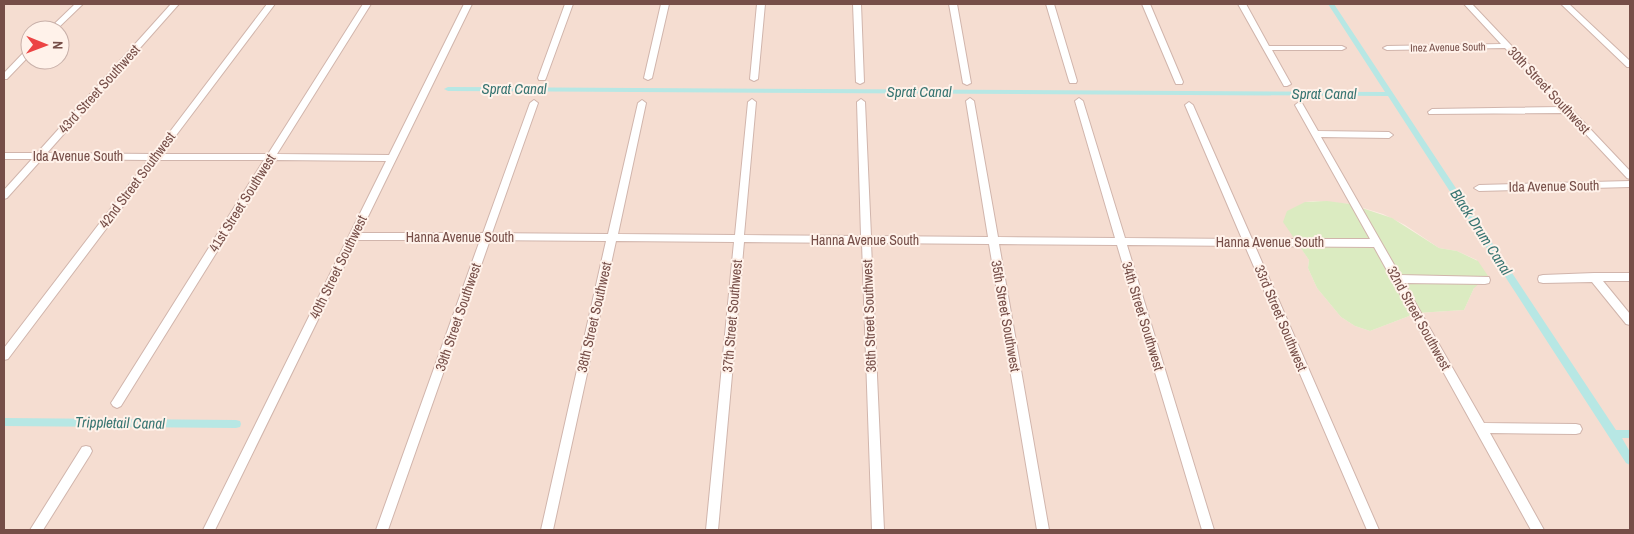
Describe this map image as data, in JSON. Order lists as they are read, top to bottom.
{
  "streets": {
    "street": [
      "Inez Avenue South",
      "43rd Street Southwest",
      "30th Street Southwest",
      "Ida Avenue South",
      "42nd Street Southwest",
      "41st Street Southwest",
      "Hanna Avenue South",
      "40th Street Southwest",
      "37th Street Southwest",
      "36th Street Southwest",
      "35th Street Southwest",
      "34th Street Southwest",
      "39th Street Southwest",
      "38th Street Southwest",
      "33rd Street Southwest",
      "32nd Street Southwest"
    ]
  },
  "crossings": [
    ["Inez Avenue South", "30th Street Southwest"],
    ["43rd Street Southwest", "Ida Avenue South"],
    ["Ida Avenue South", "42nd Street Southwest"],
    ["Ida Avenue South", "41st Street Southwest"],
    ["Ida Avenue South", "40th Street Southwest"],
    ["Hanna Avenue South", "40th Street Southwest"],
    ["Hanna Avenue South", "37th Street Southwest"],
    ["Hanna Avenue South", "36th Street Southwest"],
    ["Hanna Avenue South", "35th Street Southwest"],
    ["Hanna Avenue South", "34th Street Southwest"],
    ["Hanna Avenue South", "39th Street Southwest"],
    ["Hanna Avenue South", "38th Street Southwest"],
    ["Hanna Avenue South", "33rd Street Southwest"],
    ["Hanna Avenue South", "32nd Street Southwest"]
  ],
  "water": ["Sprat Canal", "Black Drum Canal", "Trippletail Canal"],
  "north": "right"
}
